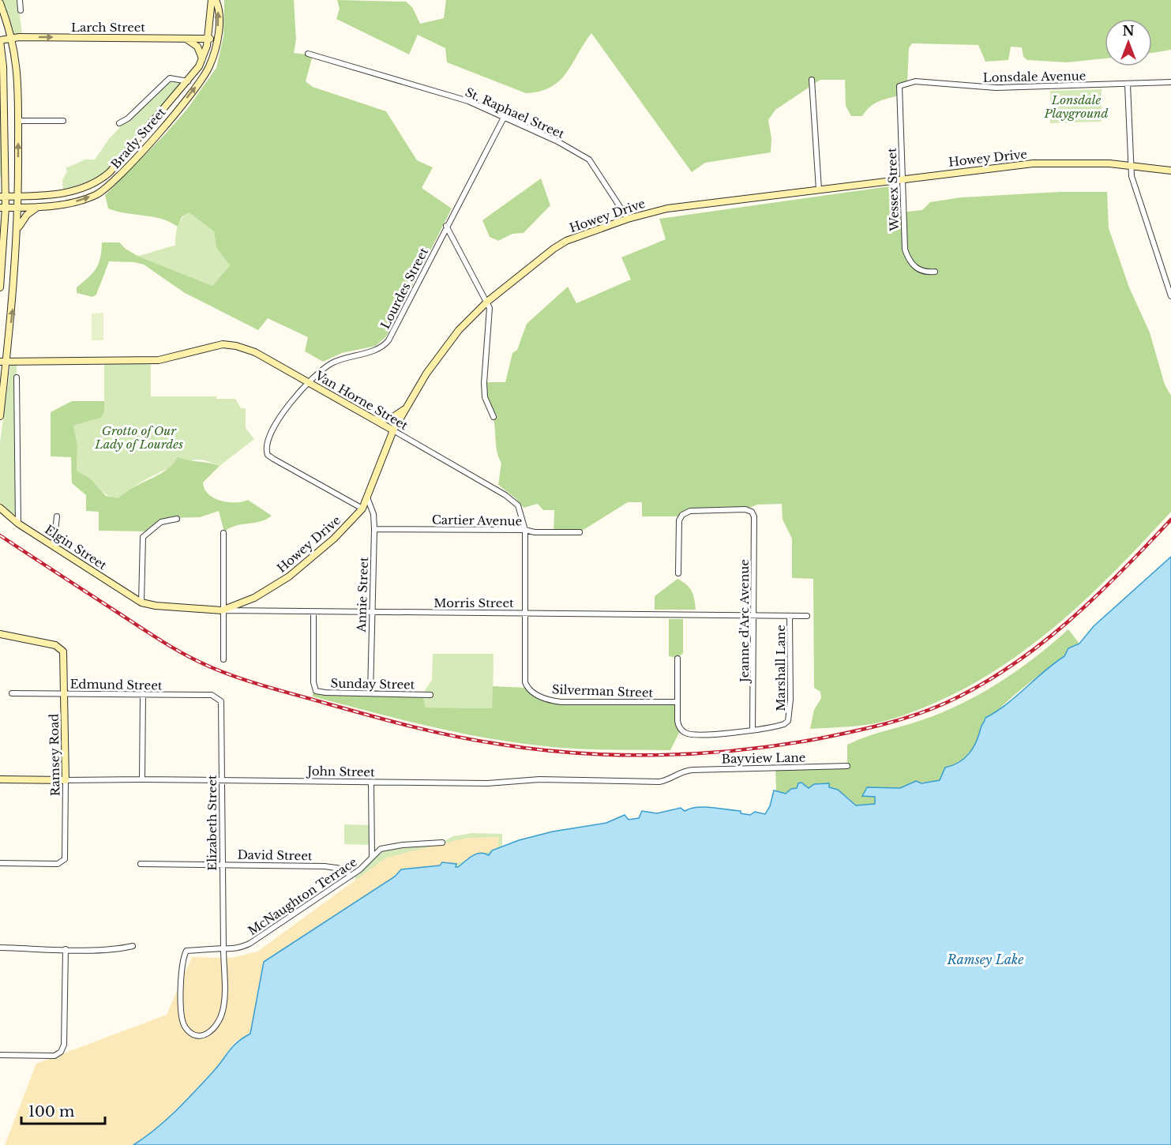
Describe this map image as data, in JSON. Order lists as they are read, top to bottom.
{
  "streets": {
    "main road": [
      "Larch Street",
      "Brady Street",
      "Howey Drive",
      "Van Horne Street",
      "Elgin Street",
      "Morris Street",
      "Ramsey Road",
      "John Street"
    ],
    "street": [
      "Lonsdale Avenue",
      "St. Raphael Street",
      "Wessex Street",
      "Lourdes Street",
      "Cartier Avenue",
      "Annie Street",
      "Jeanne d'Arc Avenue",
      "Marshall Lane",
      "Sunday Street",
      "Edmund Street",
      "Silverman Street",
      "Bayview Lane",
      "Elizabeth Street",
      "David Street",
      "McNaughton Terrace"
    ]
  },
  "crossings": [
    ["Larch Street", "Brady Street"],
    ["Lonsdale Avenue", "Wessex Street"],
    ["St. Raphael Street", "Howey Drive"],
    ["St. Raphael Street", "Lourdes Street"],
    ["Howey Drive", "Wessex Street"],
    ["Howey Drive", "Lourdes Street"],
    ["Howey Drive", "Van Horne Street"],
    ["Howey Drive", "Annie Street"],
    ["Howey Drive", "Morris Street"],
    ["Lourdes Street", "Van Horne Street"],
    ["Van Horne Street", "Cartier Avenue"],
    ["Van Horne Street", "Morris Street"],
    ["Van Horne Street", "Silverman Street"],
    ["Cartier Avenue", "Annie Street"],
    ["Elgin Street", "Morris Street"],
    ["Annie Street", "Morris Street"],
    ["Annie Street", "Sunday Street"],
    ["Morris Street", "Jeanne d'Arc Avenue"],
    ["Morris Street", "Marshall Lane"],
    ["Morris Street", "Sunday Street"],
    ["Jeanne d'Arc Avenue", "Marshall Lane"],
    ["Edmund Street", "Ramsey Road"],
    ["Edmund Street", "Elizabeth Street"],
    ["Ramsey Road", "John Street"],
    ["Bayview Lane", "John Street"],
    ["John Street", "Elizabeth Street"],
    ["Elizabeth Street", "David Street"],
    ["Elizabeth Street", "McNaughton Terrace"],
    ["David Street", "McNaughton Terrace"]
  ],
  "one_way": ["Larch Street"],
  "water": ["Ramsey Lake"],
  "parks": ["Lonsdale Playground", "Grotto of Our Lady of Lourdes"],
  "scale_bar": "100 m",
  "north": "top"
}
